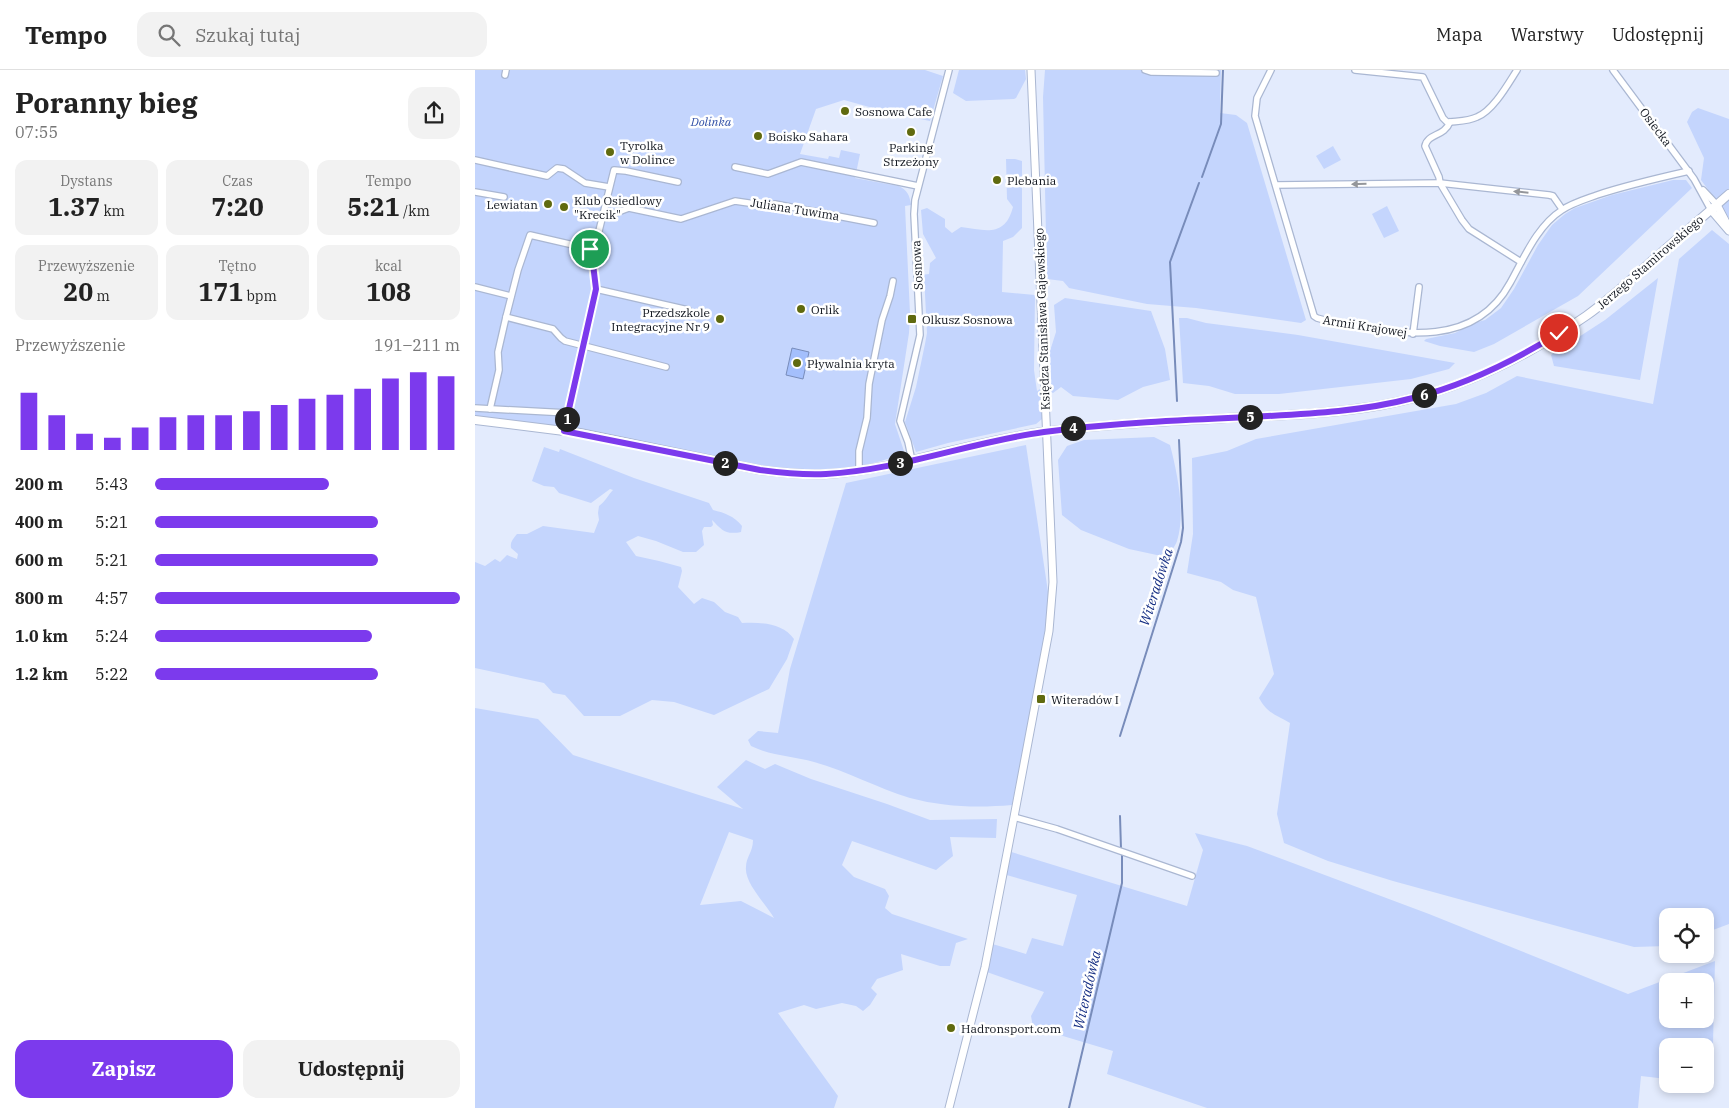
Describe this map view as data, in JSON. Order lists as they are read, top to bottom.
{
  "streets": {
    "main road": ["Jerzego Stamirowskiego"],
    "street": [
      "Osiecka",
      "Juliana Tuwima",
      "Sosnowa",
      "Księdza Stanisława Gajewskiego",
      "Armii Krajowej"
    ]
  },
  "crossings": [
    ["Osiecka", "Jerzego Stamirowskiego"],
    ["Osiecka", "Armii Krajowej"],
    ["Jerzego Stamirowskiego", "Sosnowa"],
    ["Jerzego Stamirowskiego", "Księdza Stanisława Gajewskiego"]
  ],
  "water": ["Witeradówka"],
  "parks": ["Dolinka"],
  "places": {
    "other": [
      "Sosnowa Cafe",
      "Parking Strzeżony",
      "Boisko Sahara",
      "Tyrolka w Dolince",
      "Plebania",
      "Lewiatan",
      "Klub Osiedlowy \"Krecik\"",
      "Orlik",
      "Przedszkole Integracyjne Nr 9",
      "Pływalnia kryta",
      "Hadronsport.com"
    ],
    "transit": ["Olkusz Sosnowa", "Witeradów I"]
  },
  "page": {
    "header": "Tempo",
    "search": "Szukaj tutaj",
    "nav": ["Mapa", "Warstwy", "Udostępnij"],
    "heading": ["Poranny bieg", "07:55"],
    "stats": [
      ["Dystans", "1.37 km"],
      ["Czas", "7:20"],
      ["Tempo", "5:21 /km"],
      ["Przewyższenie", "20 m"],
      ["Tętno", "171 bpm"],
      ["kcal", "108"]
    ],
    "chart": ["Przewyższenie", "191–211 m"],
    "pins": [
      "6",
      "5",
      "1",
      "4",
      "2",
      "3"
    ],
    "list": [
      {
        "name": "200 m",
        "note": "5:43"
      },
      {
        "name": "400 m",
        "note": "5:21"
      },
      {
        "name": "600 m",
        "note": "5:21"
      },
      {
        "name": "800 m",
        "note": "4:57"
      },
      {
        "name": "1.0 km",
        "note": "5:24"
      },
      {
        "name": "1.2 km",
        "note": "5:22"
      }
    ],
    "map_buttons": ["+", "−"],
    "buttons": ["Zapisz", "Udostępnij"]
  }
}
